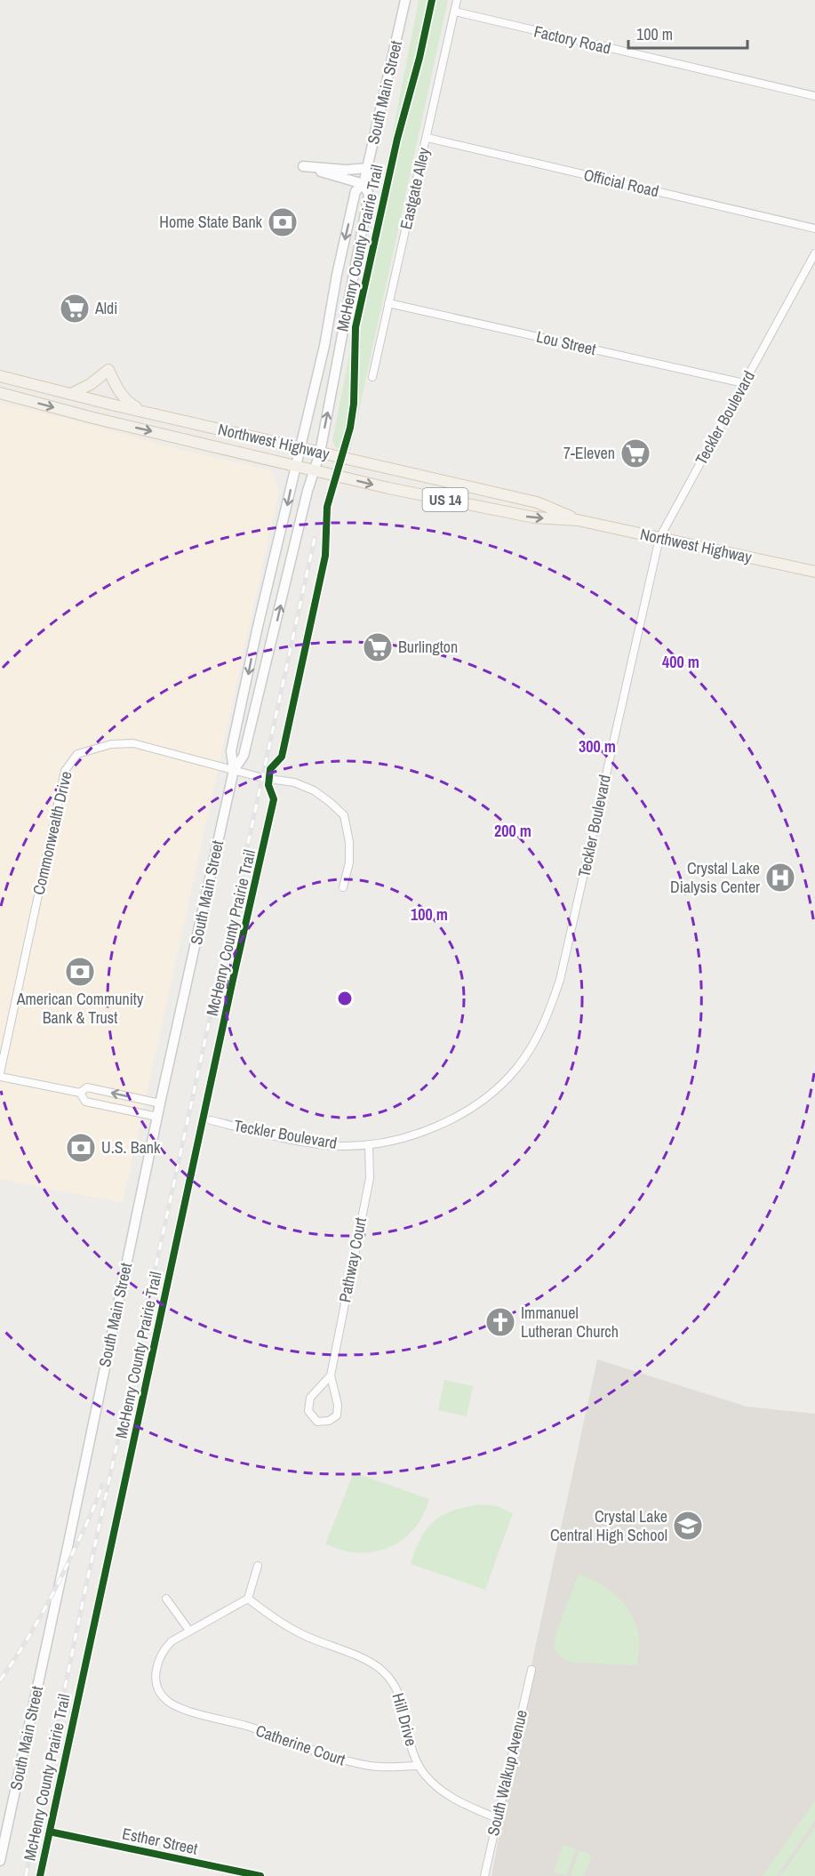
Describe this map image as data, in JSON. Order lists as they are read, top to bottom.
{
  "streets": {
    "main road": ["Northwest Highway", "US 14"],
    "street": [
      "Factory Road",
      "South Main Street",
      "Official Road",
      "Eastgate Alley",
      "Lou Street",
      "Teckler Boulevard",
      "Commonwealth Drive",
      "Pathway Court",
      "Hill Drive",
      "Catherine Court",
      "South Walkup Avenue",
      "Esther Street"
    ],
    "cycle path": ["McHenry County Prairie Trail"]
  },
  "crossings": [
    ["Factory Road", "Eastgate Alley"],
    ["South Main Street", "Northwest Highway"],
    ["South Main Street", "Commonwealth Drive"],
    ["Official Road", "Eastgate Alley"],
    ["Eastgate Alley", "Lou Street"],
    ["Lou Street", "Teckler Boulevard"],
    ["Teckler Boulevard", "Northwest Highway"],
    ["Teckler Boulevard", "Pathway Court"],
    ["Hill Drive", "Catherine Court"],
    ["Hill Drive", "South Walkup Avenue"]
  ],
  "places": {
    "bank": ["Home State Bank", "American Community Bank & Trust", "U.S. Bank"],
    "supermarket": ["Aldi", "7-Eleven", "Burlington"],
    "hospital": ["Crystal Lake Dialysis Center"],
    "church": ["Immanuel Lutheran Church"],
    "school or university": ["Crystal Lake Central High School"]
  },
  "scale_bar": "100 m",
  "rings": [
    "400 m",
    "300 m",
    "200 m",
    "100 m"
  ]
}
